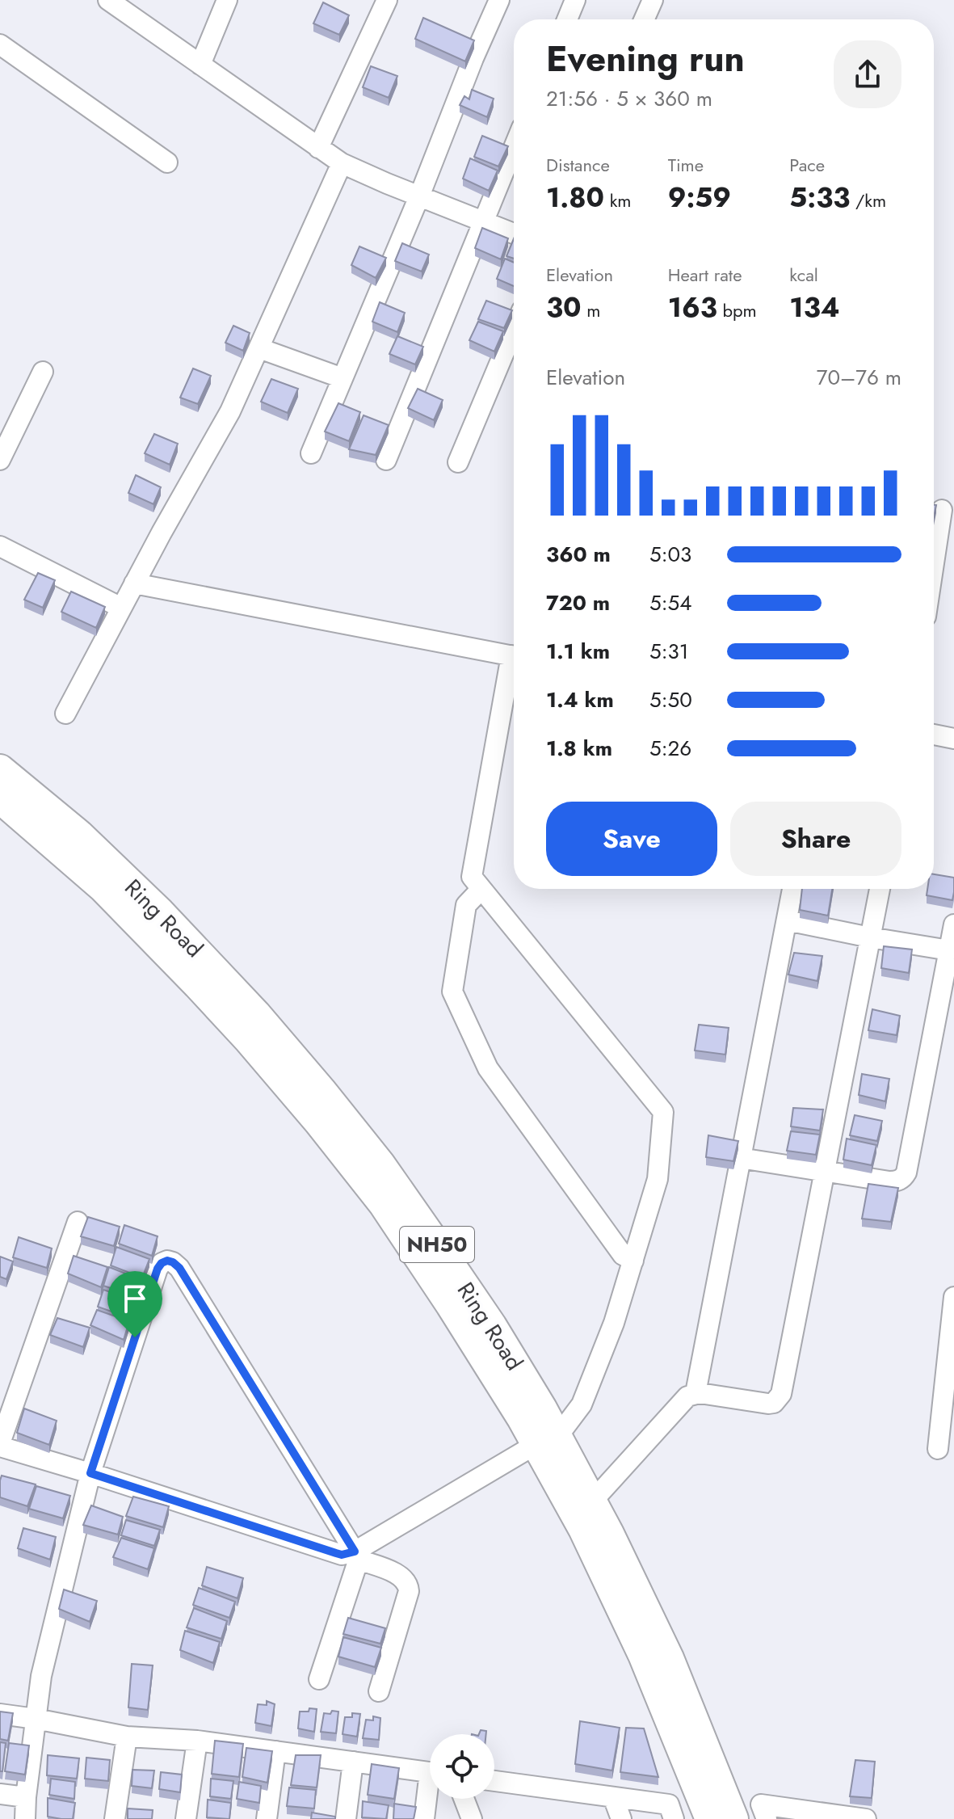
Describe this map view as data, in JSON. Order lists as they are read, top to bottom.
{
  "streets": {
    "highway": ["Ring Road", "NH50"]
  },
  "page": {
    "heading": ["Evening run", "21:56 · 5 × 360 m"],
    "stats": [
      ["Distance", "1.80 km"],
      ["Time", "9:59"],
      ["Pace", "5:33 /km"],
      ["Elevation", "30 m"],
      ["Heart rate", "163 bpm"],
      ["kcal", "134"]
    ],
    "chart": ["Elevation", "70–76 m"],
    "list": [
      {
        "name": "360 m",
        "note": "5:03"
      },
      {
        "name": "720 m",
        "note": "5:54"
      },
      {
        "name": "1.1 km",
        "note": "5:31"
      },
      {
        "name": "1.4 km",
        "note": "5:50"
      },
      {
        "name": "1.8 km",
        "note": "5:26"
      }
    ],
    "buttons": ["Save", "Share"]
  }
}
